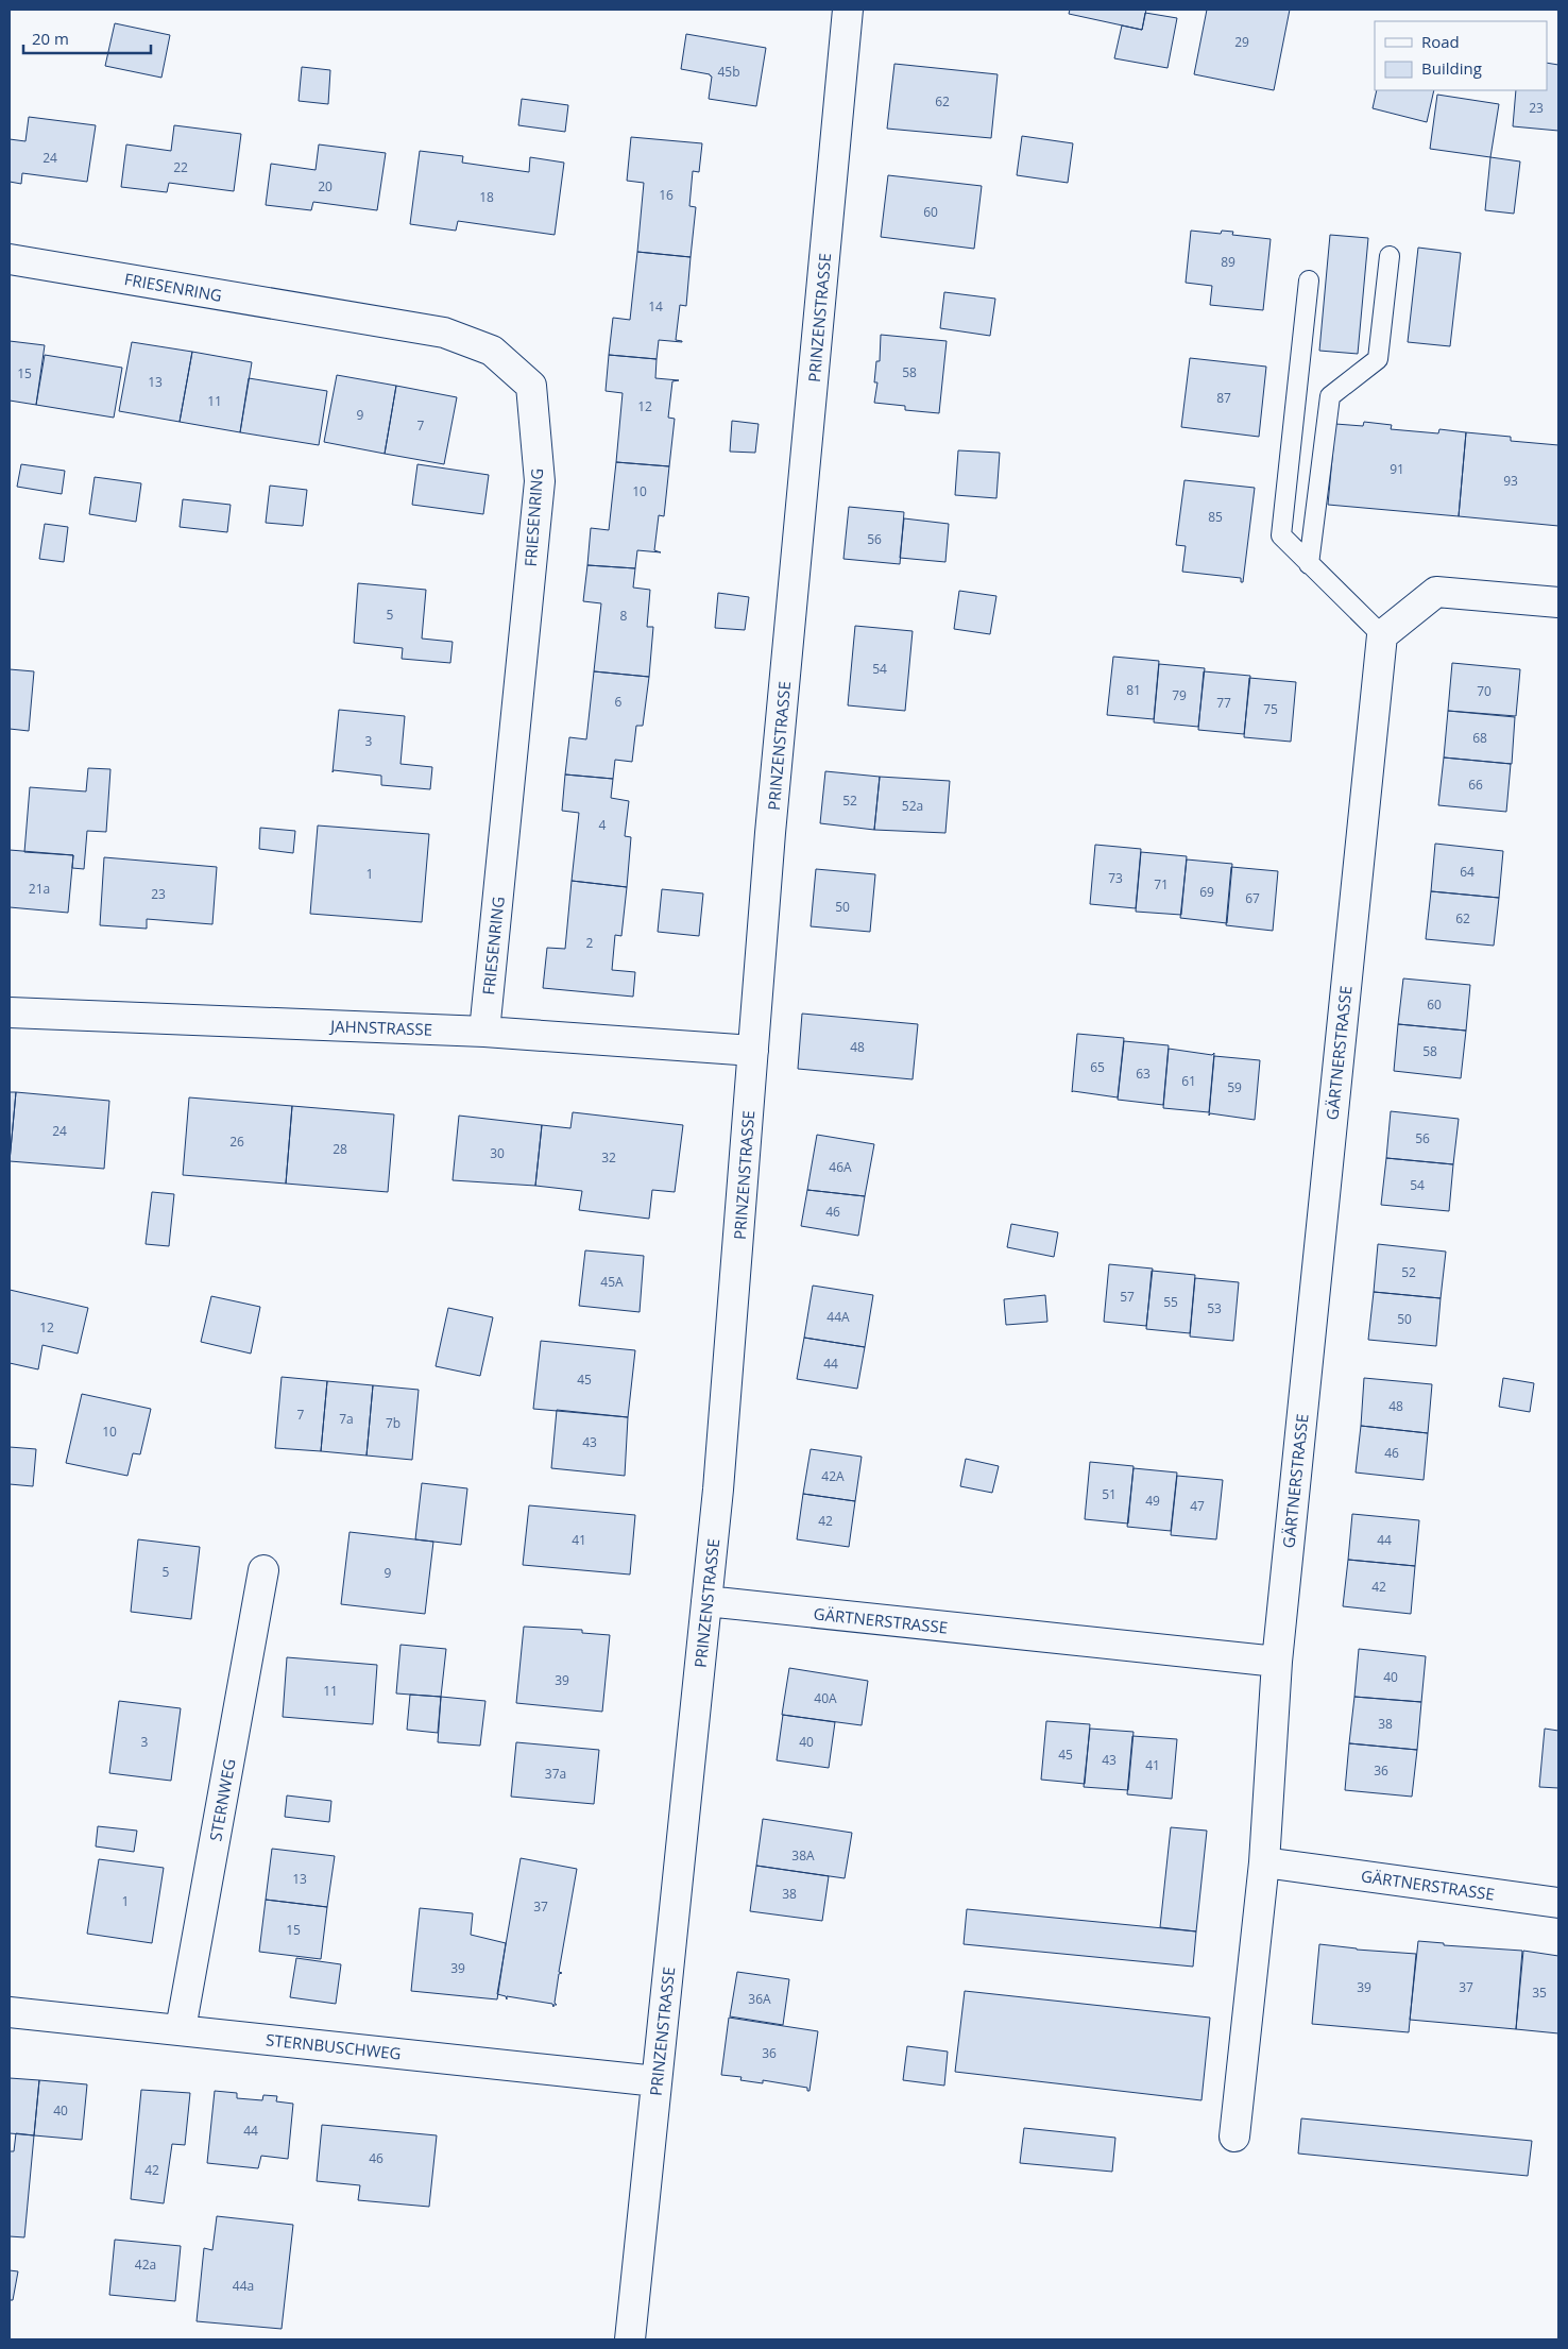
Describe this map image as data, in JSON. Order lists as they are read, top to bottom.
{
  "streets": {
    "street": [
      "FRIESENRING",
      "PRINZENSTRASSE",
      "JAHNSTRASSE",
      "GÄRTNERSTRASSE",
      "STERNWEG",
      "STERNBUSCHWEG"
    ]
  },
  "crossings": [
    ["FRIESENRING", "JAHNSTRASSE"],
    ["PRINZENSTRASSE", "JAHNSTRASSE"],
    ["PRINZENSTRASSE", "GÄRTNERSTRASSE"],
    ["PRINZENSTRASSE", "STERNBUSCHWEG"],
    ["STERNWEG", "STERNBUSCHWEG"]
  ],
  "house_numbers": [
    "29",
    "45b",
    "62",
    "23",
    "24",
    "22",
    "20",
    "16",
    "18",
    "60",
    "89",
    "14",
    "58",
    "15",
    "13",
    "87",
    "11",
    "12",
    "9",
    "7",
    "91",
    "93",
    "10",
    "85",
    "56",
    "5",
    "8",
    "54",
    "81",
    "70",
    "79",
    "6",
    "77",
    "75",
    "68",
    "3",
    "66",
    "52",
    "52a",
    "4",
    "64",
    "1",
    "73",
    "71",
    "21a",
    "69",
    "23",
    "67",
    "50",
    "62",
    "2",
    "60",
    "48",
    "58",
    "65",
    "63",
    "61",
    "59",
    "24",
    "56",
    "26",
    "28",
    "30",
    "32",
    "46A",
    "54",
    "46",
    "52",
    "45A",
    "57",
    "55",
    "53",
    "44A",
    "50",
    "12",
    "44",
    "45",
    "48",
    "7",
    "7a",
    "7b",
    "10",
    "43",
    "46",
    "42A",
    "51",
    "49",
    "47",
    "42",
    "41",
    "44",
    "5",
    "9",
    "42",
    "40",
    "39",
    "11",
    "40A",
    "38",
    "3",
    "40",
    "45",
    "43",
    "41",
    "36",
    "37a",
    "38A",
    "13",
    "38",
    "1",
    "37",
    "15",
    "39",
    "39",
    "37",
    "35",
    "36A",
    "36",
    "40",
    "44",
    "46",
    "42",
    "42a",
    "44a"
  ],
  "legend": ["Road", "Building"],
  "scale_bar": "20 m"
}
